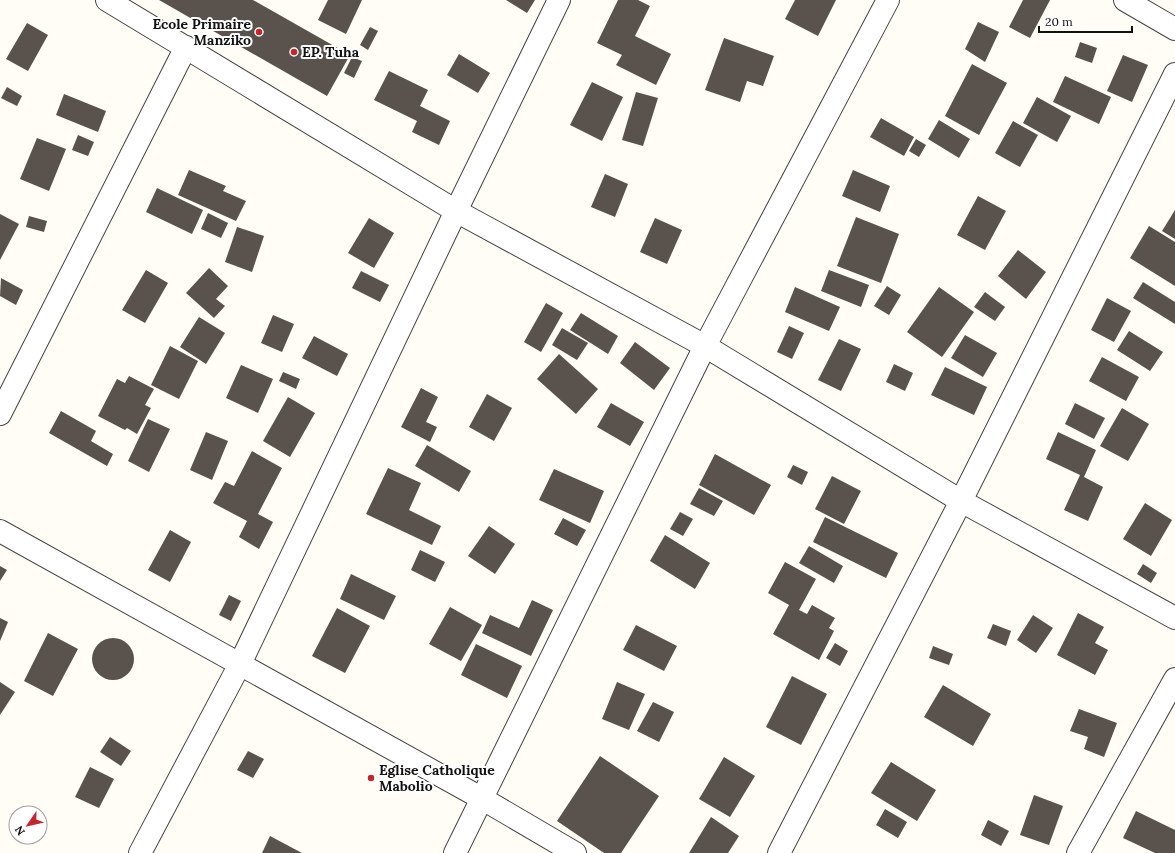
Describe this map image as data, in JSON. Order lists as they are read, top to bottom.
{
  "places": ["Ecole Primaire Manziko", "EP. Tuha", "Eglise Catholique Mabolio"],
  "scale_bar": "20 m",
  "north": "bottom left"
}
